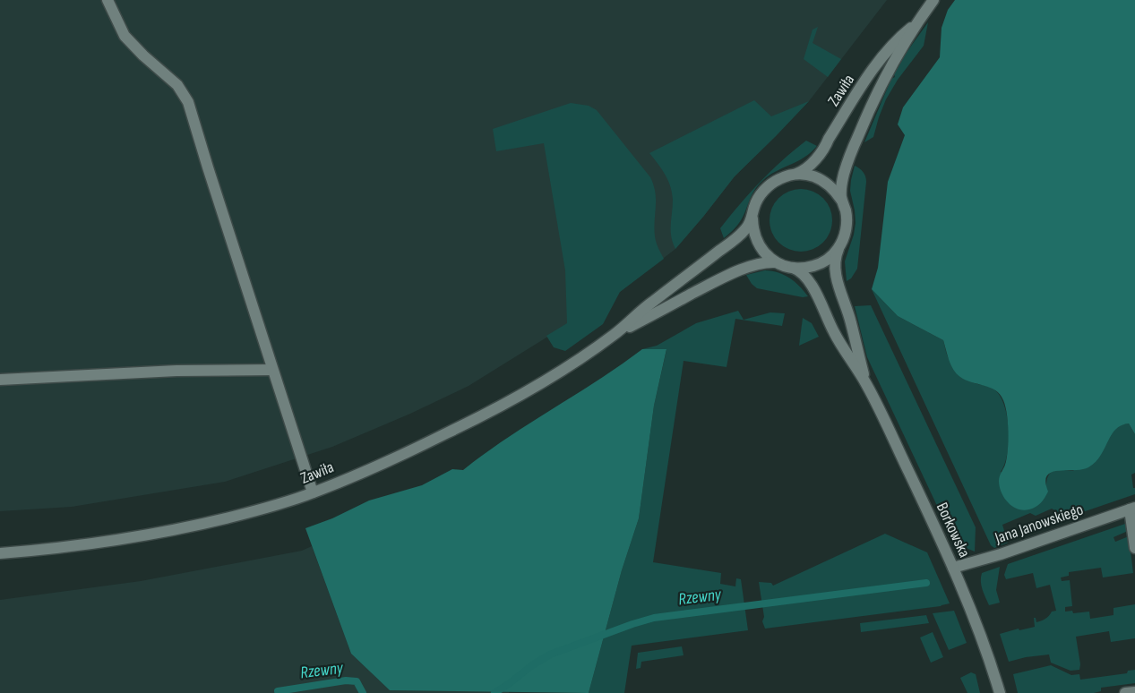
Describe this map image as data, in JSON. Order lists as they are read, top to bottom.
{
  "streets": {
    "street": ["Zawiła", "Jana Janowskiego", "Borkowska"]
  },
  "crossings": [
    ["Zawiła", "Borkowska"],
    ["Jana Janowskiego", "Borkowska"]
  ],
  "water": ["Rzewny"]
}
